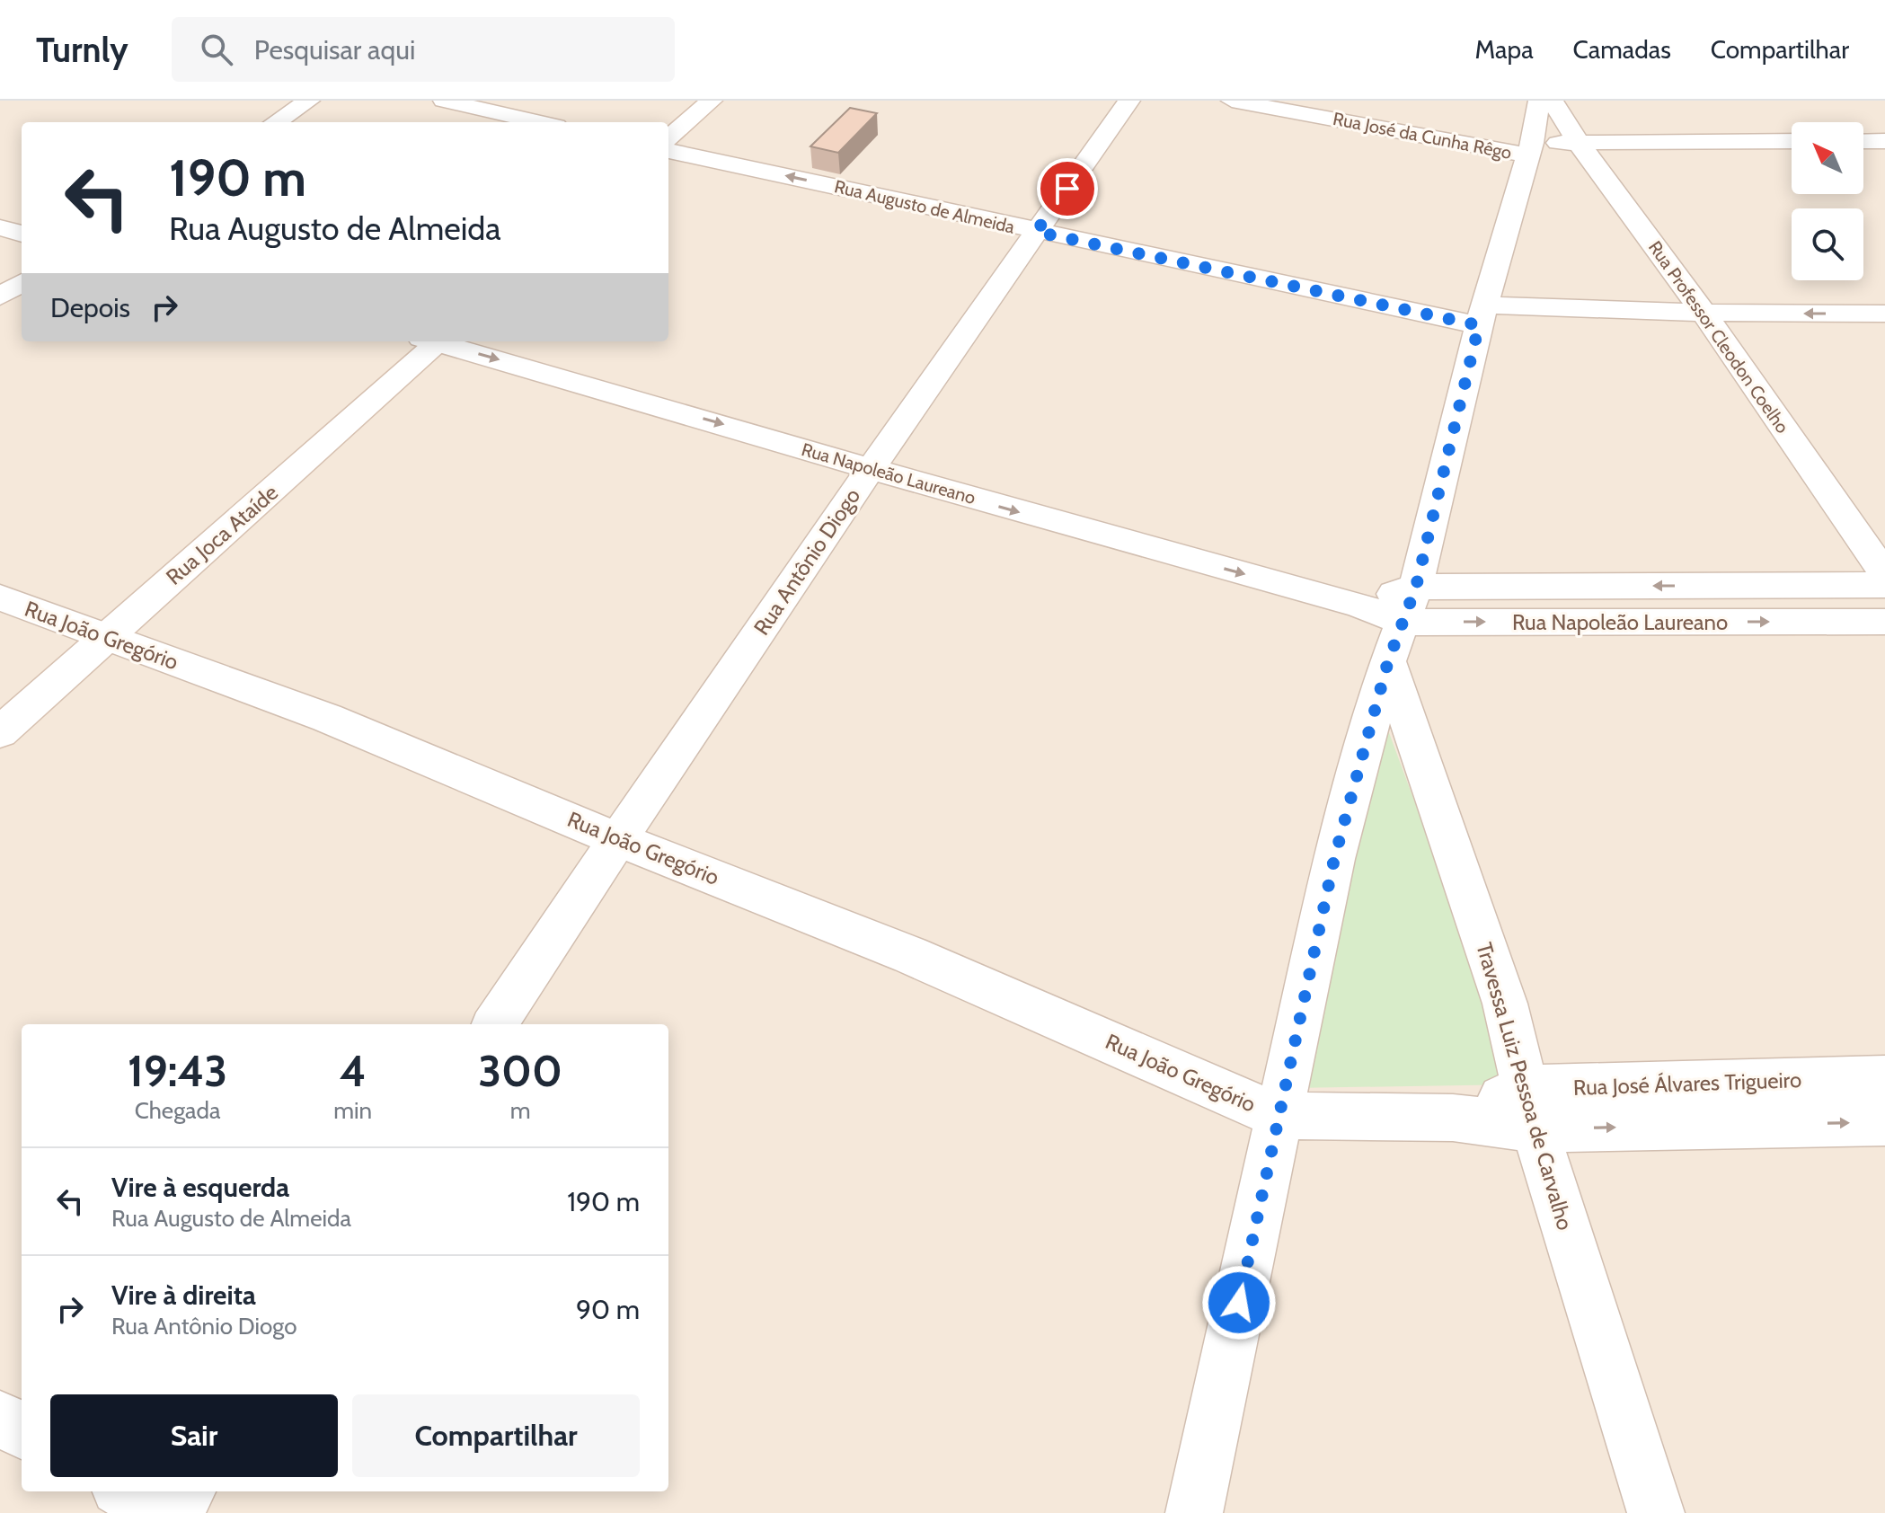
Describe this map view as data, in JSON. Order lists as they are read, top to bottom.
{
  "streets": {
    "street": [
      "Rua José da Cunha Rêgo",
      "Rua Augusto de Almeida",
      "Rua Professor Cleodon Coelho",
      "Rua Napoleão Laureano",
      "Rua Joca Ataíde",
      "Rua Antônio Diogo",
      "Rua João Gregório",
      "Rua José Álvares Trigueiro",
      "Travessa Luiz Pessoa de Carvalho"
    ]
  },
  "crossings": [
    ["Rua José da Cunha Rêgo", "Rua Professor Cleodon Coelho"],
    ["Rua Augusto de Almeida", "Rua Professor Cleodon Coelho"],
    ["Rua Augusto de Almeida", "Rua Antônio Diogo"],
    ["Rua Professor Cleodon Coelho", "Rua Napoleão Laureano"],
    ["Rua Napoleão Laureano", "Rua Antônio Diogo"],
    ["Rua Napoleão Laureano", "Travessa Luiz Pessoa de Carvalho"],
    ["Rua Joca Ataíde", "Rua João Gregório"],
    ["Rua Antônio Diogo", "Rua João Gregório"],
    ["Rua João Gregório", "Rua José Álvares Trigueiro"],
    ["Rua José Álvares Trigueiro", "Travessa Luiz Pessoa de Carvalho"]
  ],
  "one_way": ["Rua Augusto de Almeida"],
  "north": "top left",
  "page": {
    "header": "Turnly",
    "search": "Pesquisar aqui",
    "nav": ["Mapa", "Camadas", "Compartilhar"],
    "turn": ["190 m", "Rua Augusto de Almeida"],
    "then": "Depois",
    "eta": [
      "19:43",
      "Chegada",
      "4",
      "min",
      "300",
      "m"
    ],
    "list": [
      {
        "name": "Vire à esquerda",
        "note": "Rua Augusto de Almeida",
        "value": "190 m"
      },
      {
        "name": "Vire à direita",
        "note": "Rua Antônio Diogo",
        "value": "90 m"
      }
    ],
    "buttons": ["Sair", "Compartilhar"]
  }
}
